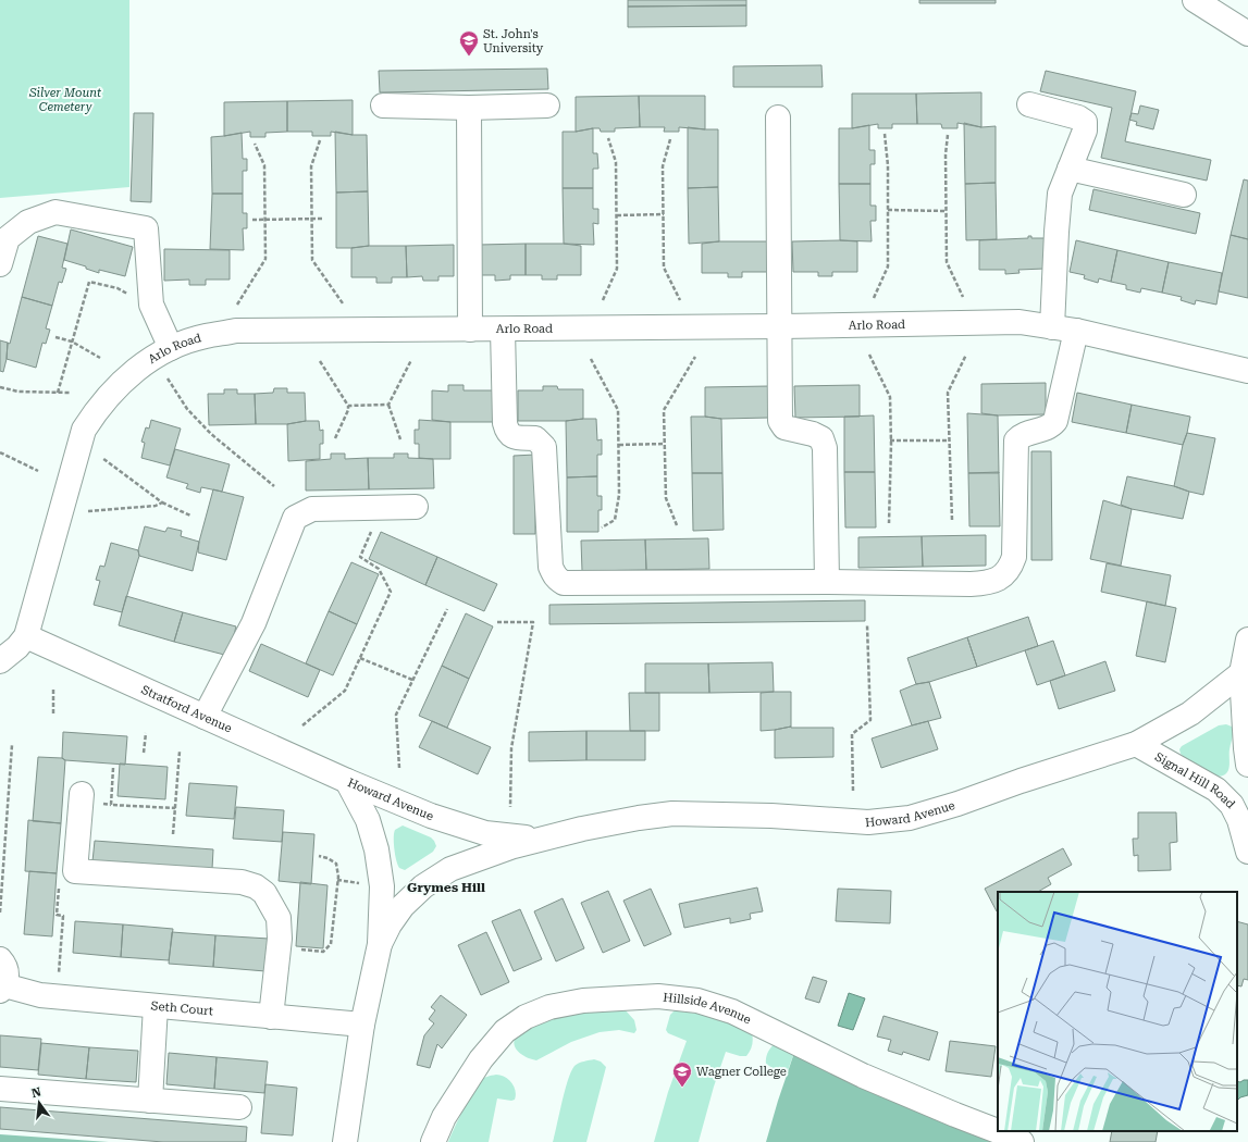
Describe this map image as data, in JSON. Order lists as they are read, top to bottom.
{
  "streets": {
    "street": [
      "Arlo Road",
      "Stratford Avenue",
      "Signal Hill Road",
      "Howard Avenue",
      "Seth Court",
      "Hillside Avenue"
    ]
  },
  "crossings": [
    ["Arlo Road", "Stratford Avenue"],
    ["Stratford Avenue", "Howard Avenue"],
    ["Signal Hill Road", "Howard Avenue"],
    ["Howard Avenue", "Seth Court"]
  ],
  "districts": ["Grymes Hill"],
  "parks": ["Silver Mount Cemetery"],
  "places": {
    "school or university": ["St. John's University", "Wagner College"]
  },
  "north": "top"
}
